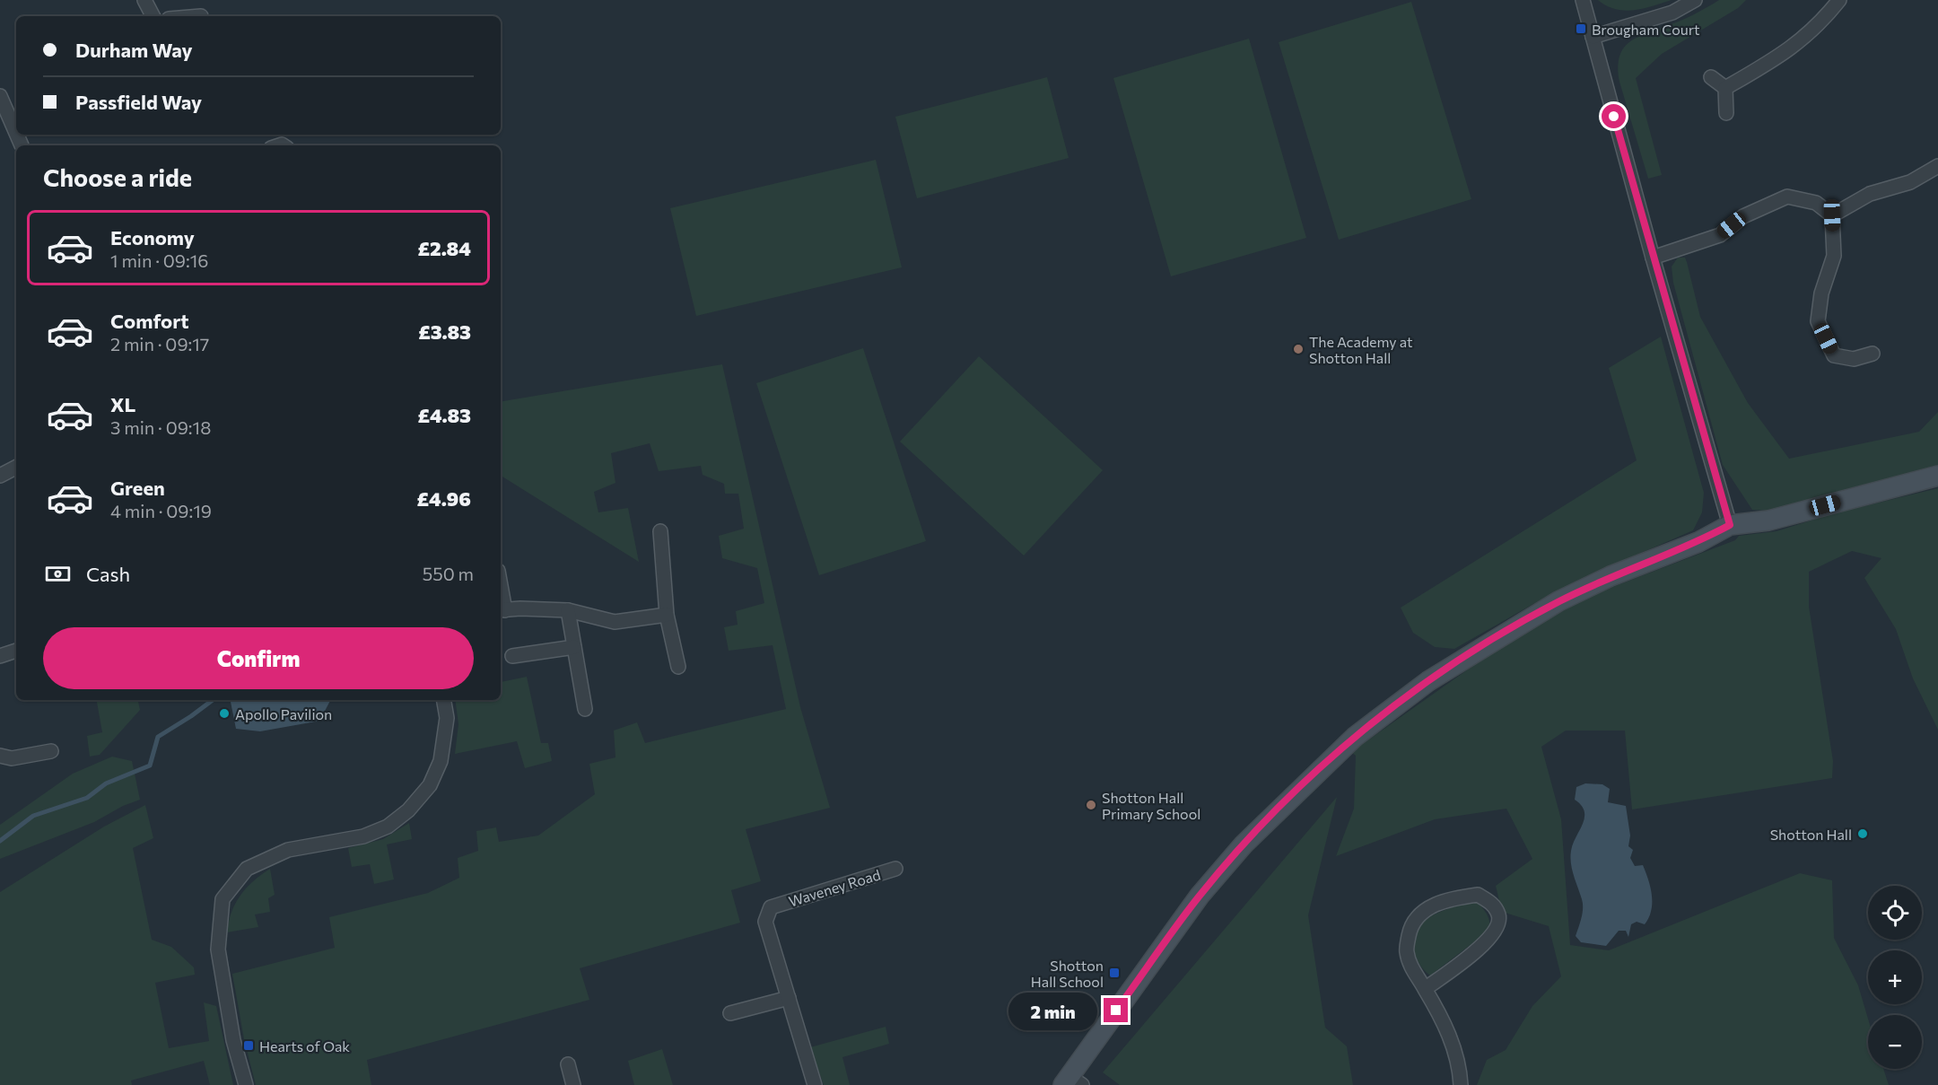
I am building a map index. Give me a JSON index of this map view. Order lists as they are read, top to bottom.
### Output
{
  "streets": {
    "street": ["Waveney Road"]
  },
  "places": {
    "transit": ["Brougham Court", "Shotton Hall School", "Hearts of Oak"],
    "other": [
      "The Academy at Shotton Hall",
      "Apollo Pavilion",
      "Shotton Hall Primary School",
      "Shotton Hall"
    ]
  },
  "page": {
    "banner": ["Durham Way", "Passfield Way"],
    "heading": "Choose a ride",
    "list": [
      {
        "name": "Economy",
        "note": "1 min · 09:16",
        "value": "£2.84"
      },
      {
        "name": "Comfort",
        "note": "2 min · 09:17",
        "value": "£3.83"
      },
      {
        "name": "XL",
        "note": "3 min · 09:18",
        "value": "£4.83"
      },
      {
        "name": "Green",
        "note": "4 min · 09:19",
        "value": "£4.96"
      }
    ],
    "pay": ["Cash", "550 m"],
    "buttons": "Confirm",
    "map_buttons": ["+", "−"],
    "bubble": "2 min"
  }
}
